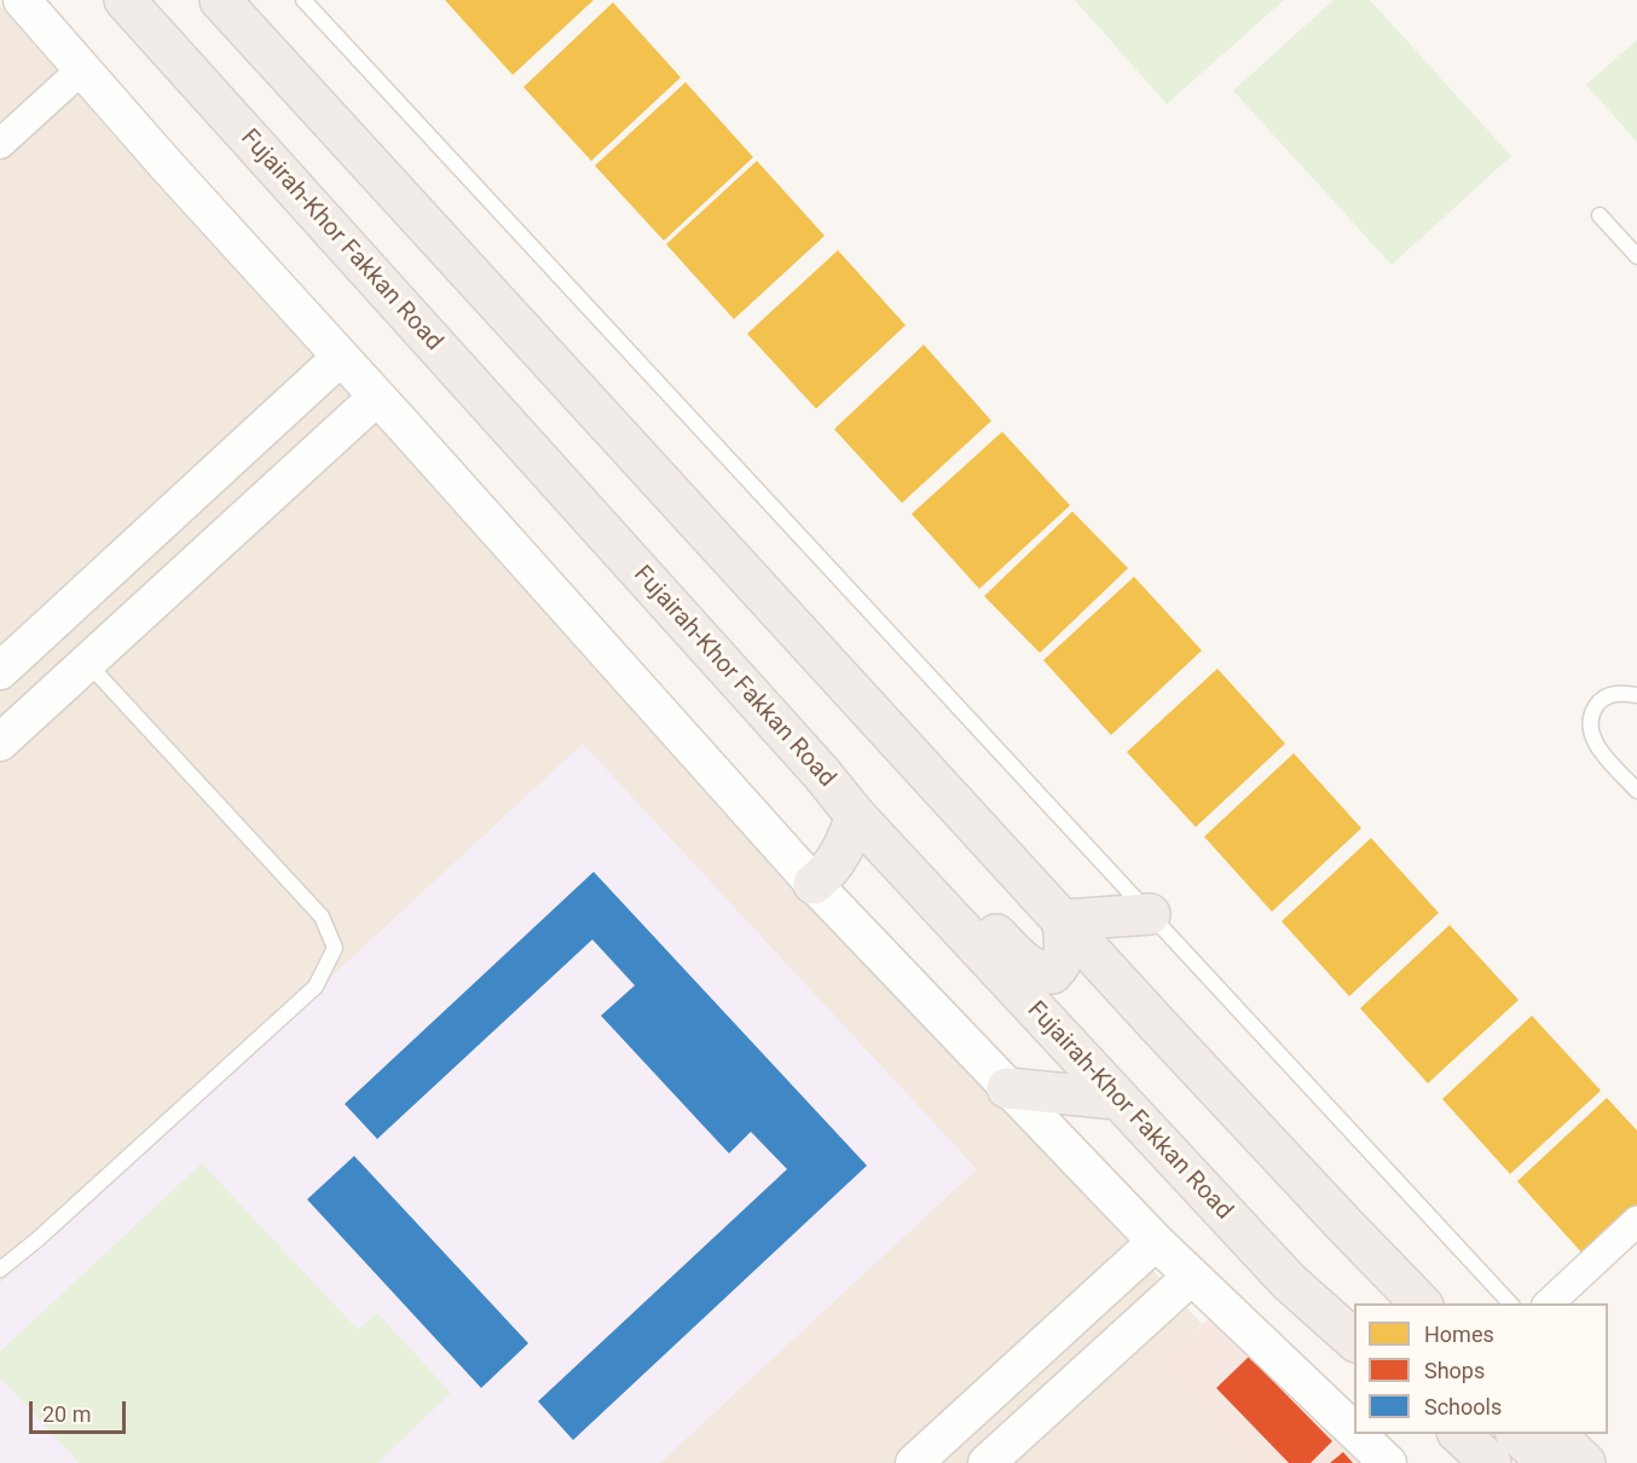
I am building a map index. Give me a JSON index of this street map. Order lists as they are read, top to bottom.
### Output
{
  "streets": {
    "highway": ["Fujairah-Khor Fakkan Road"]
  },
  "legend": ["Homes", "Shops", "Schools"],
  "scale_bar": "20 m"
}
